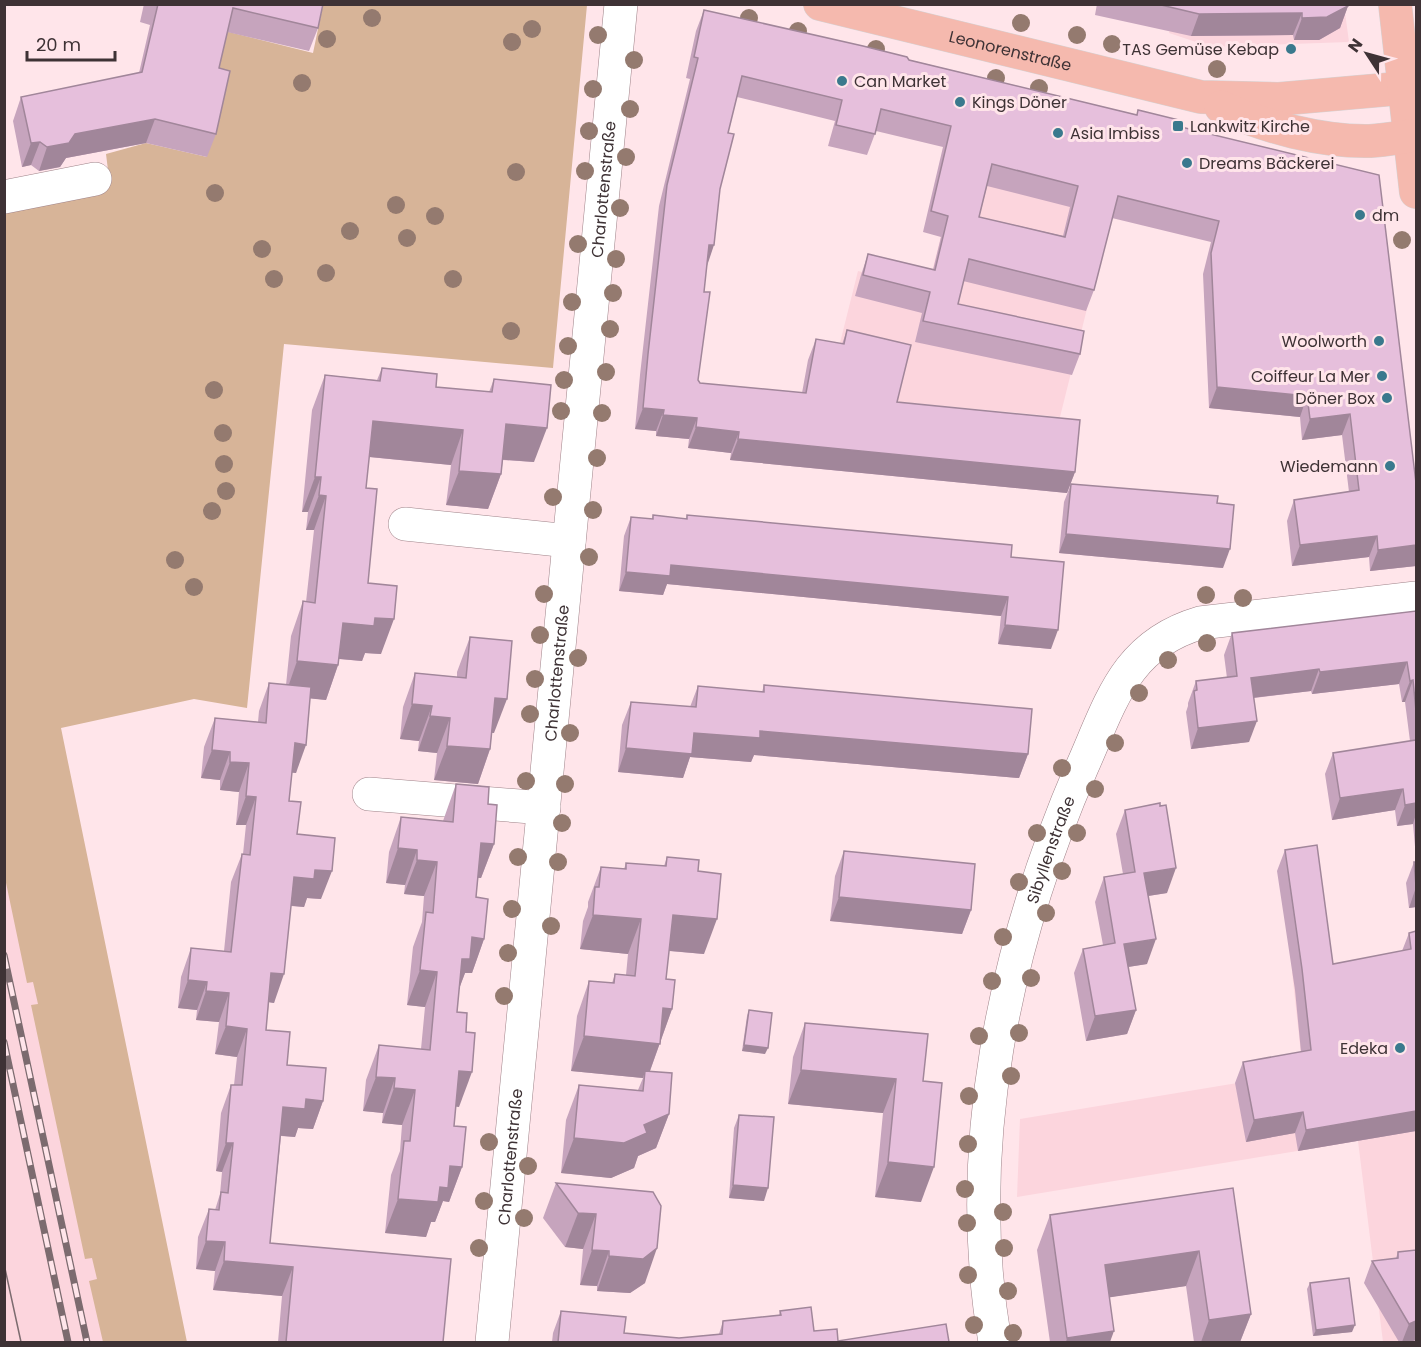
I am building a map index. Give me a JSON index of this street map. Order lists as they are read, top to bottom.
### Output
{
  "streets": {
    "main road": ["Leonorenstraße"],
    "street": ["Charlottenstraße", "Sibyllenstraße"]
  },
  "places": {
    "other": [
      "TAS Gemüse Kebap",
      "Can Market",
      "Kings Döner",
      "Asia Imbiss",
      "Dreams Bäckerei",
      "dm",
      "Woolworth",
      "Coiffeur La Mer",
      "Döner Box",
      "Wiedemann",
      "Edeka"
    ],
    "transit": ["Lankwitz Kirche"]
  },
  "scale_bar": "20 m",
  "north": "top left"
}
